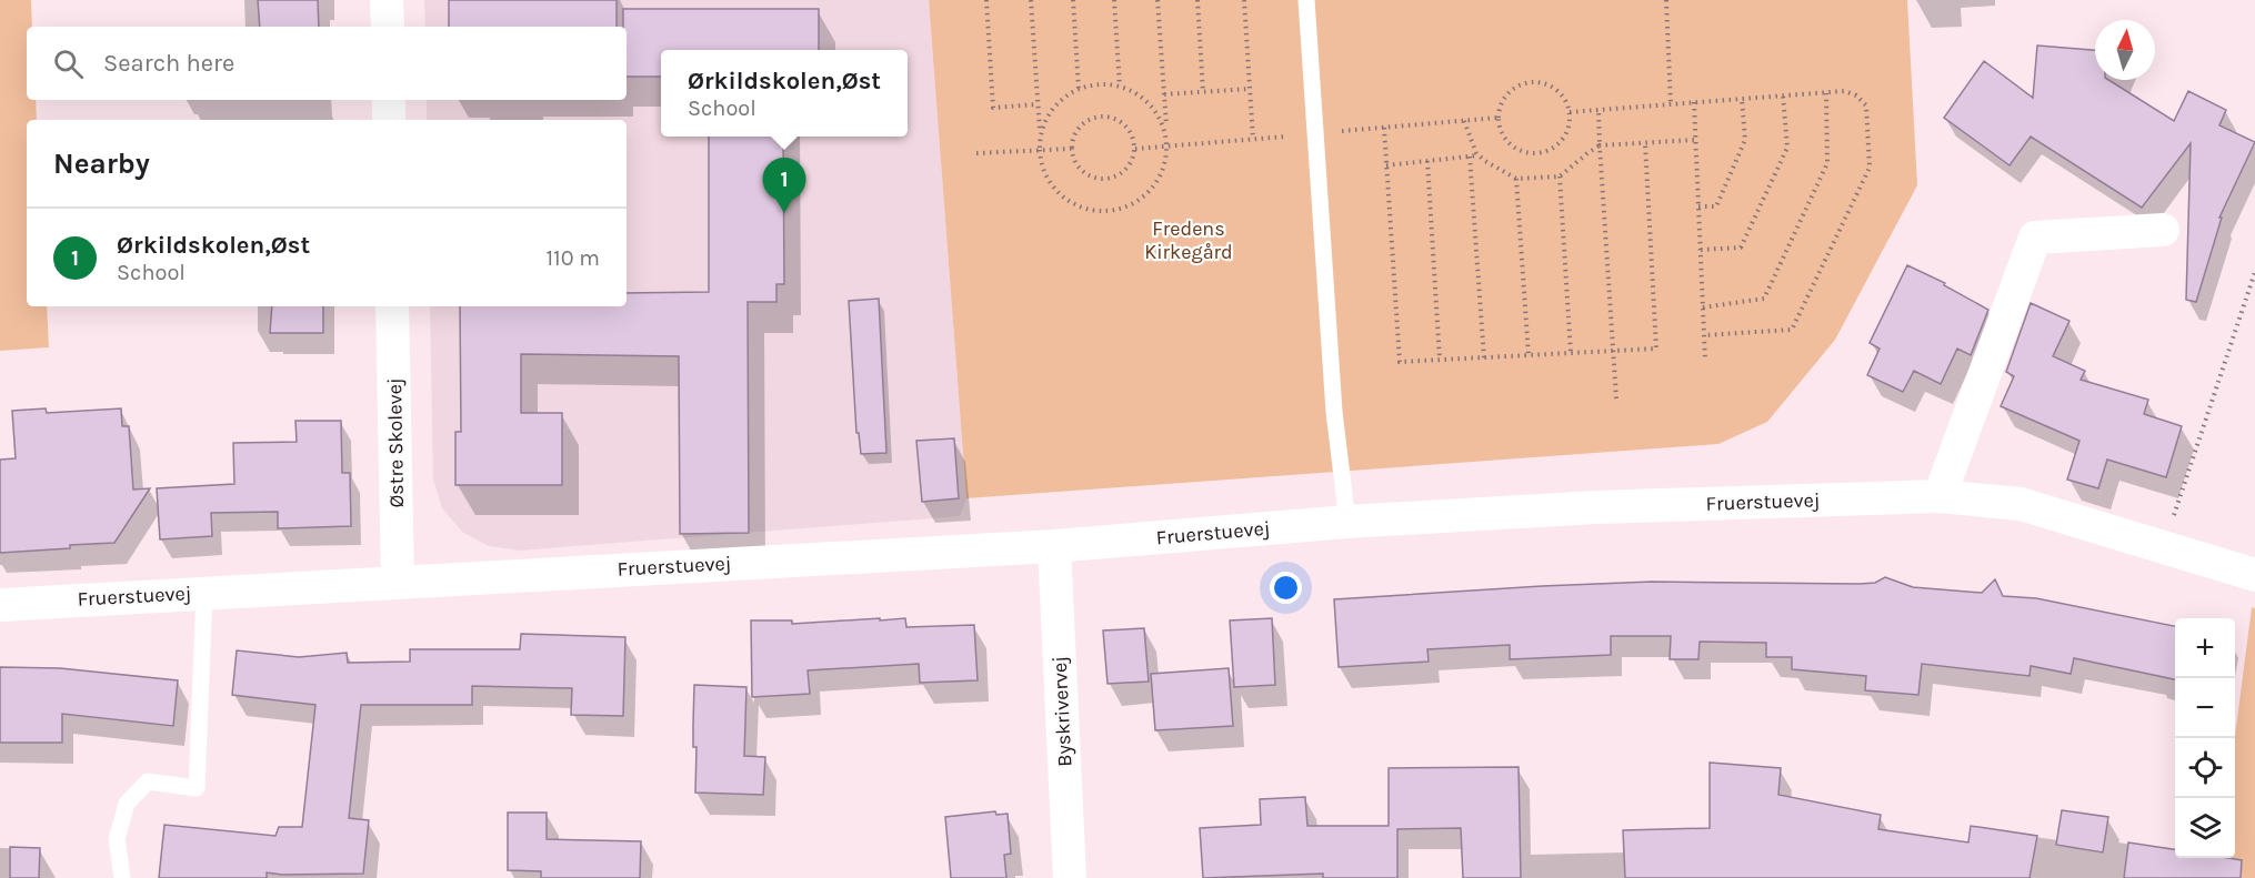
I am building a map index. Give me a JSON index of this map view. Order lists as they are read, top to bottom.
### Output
{
  "streets": {
    "street": ["Østre Skolevej", "Fruerstuevej", "Byskrivervej"]
  },
  "crossings": [
    ["Østre Skolevej", "Fruerstuevej"],
    ["Fruerstuevej", "Byskrivervej"]
  ],
  "parks": ["Fredens Kirkegård"],
  "north": "top",
  "page": {
    "search": "Search here",
    "popup": ["Ørkildskolen,Øst", "School"],
    "heading": "Nearby",
    "pins": "1",
    "list": [
      {
        "mark": "1",
        "name": "Ørkildskolen,Øst",
        "note": "School",
        "value": "110 m"
      }
    ],
    "map_buttons": ["+", "−"]
  }
}
